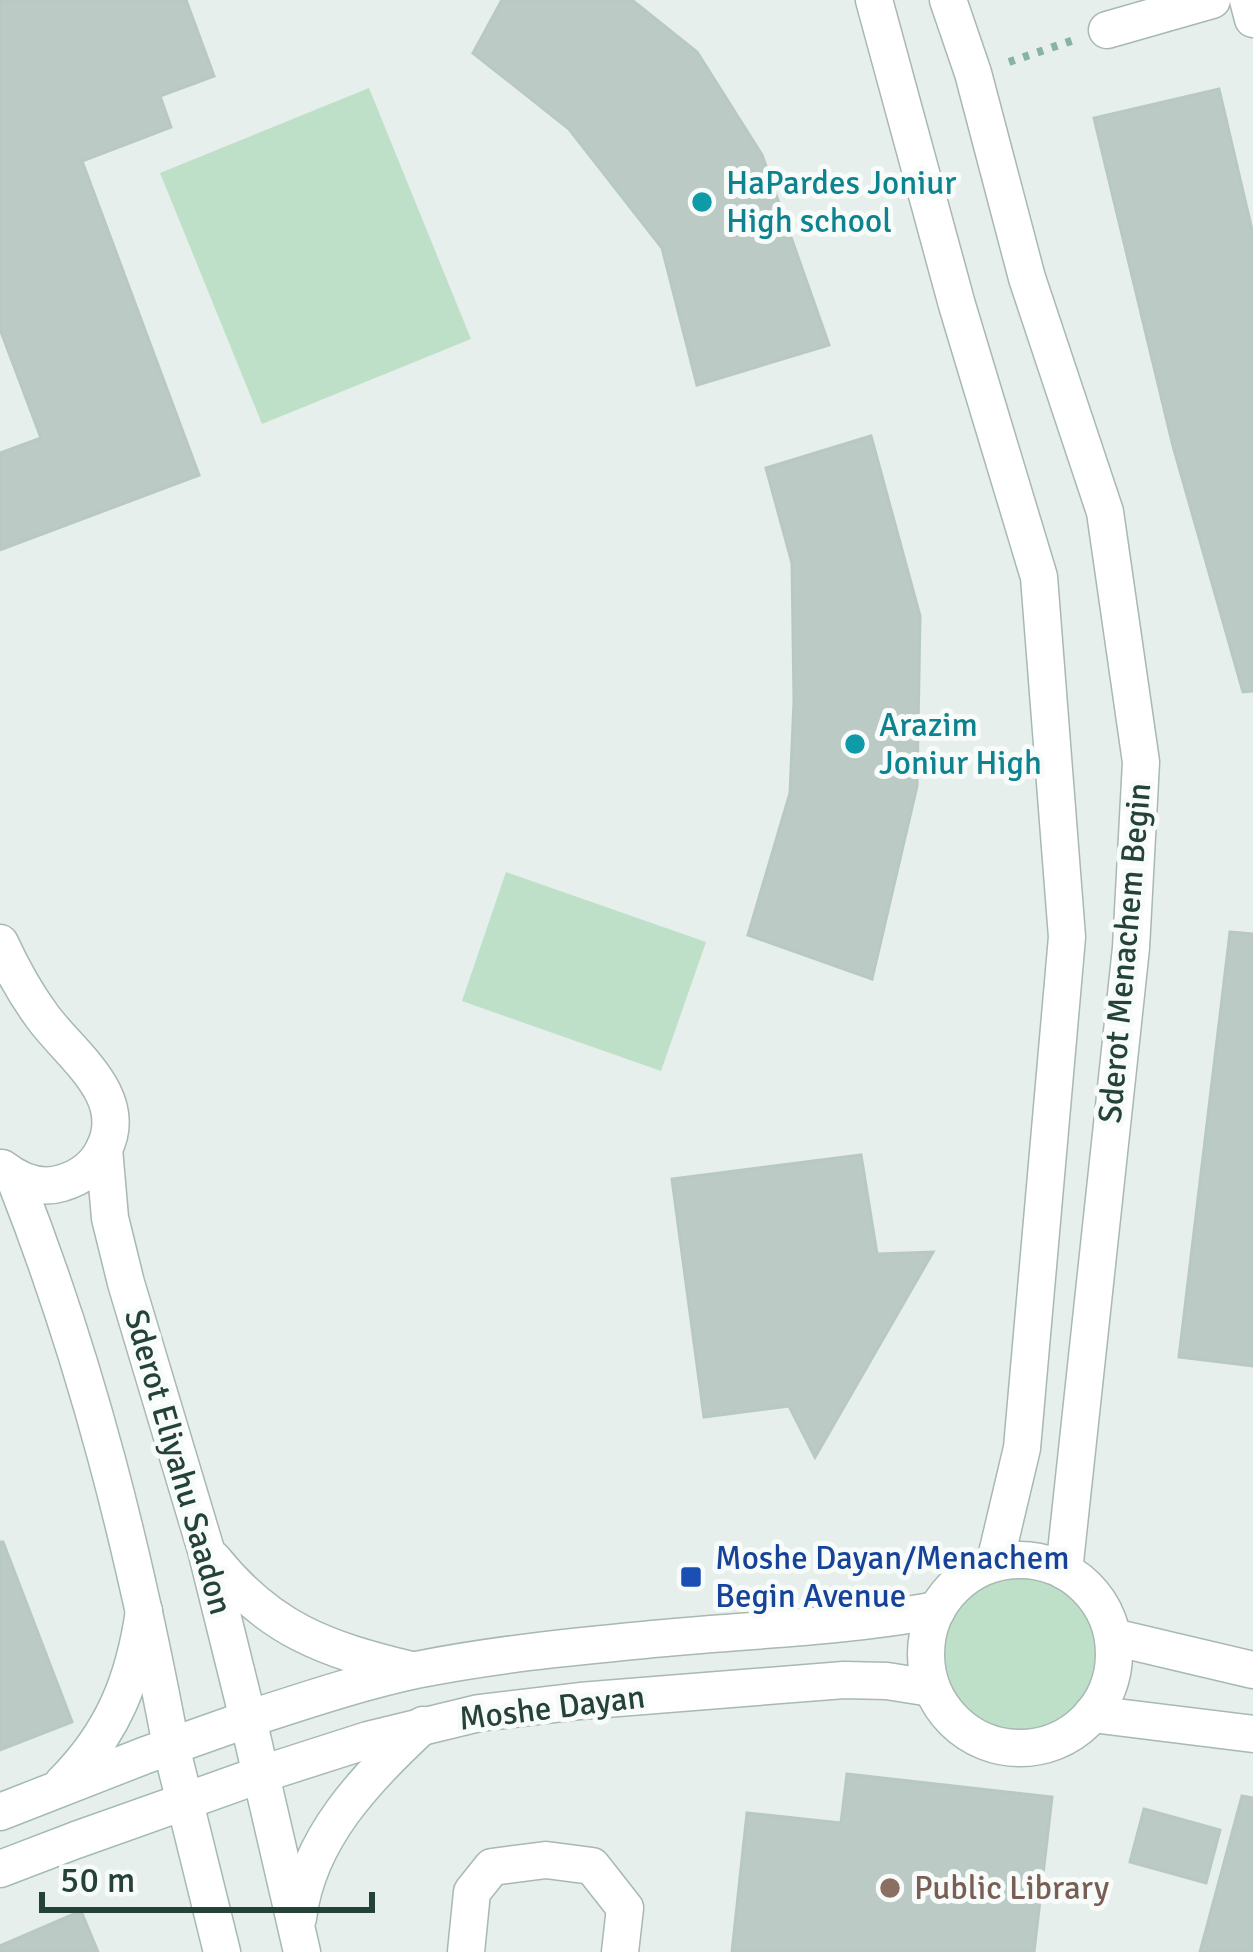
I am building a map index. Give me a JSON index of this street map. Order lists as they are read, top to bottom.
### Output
{
  "streets": {
    "street": ["Sderot Menachem Begin", "Sderot Eliyahu Saadon", "Moshe Dayan"]
  },
  "crossings": [
    ["Sderot Menachem Begin", "Moshe Dayan"],
    ["Sderot Eliyahu Saadon", "Moshe Dayan"]
  ],
  "places": {
    "other": ["HaPardes Joniur High school", "Arazim Joniur High", "Public Library"],
    "transit": ["Moshe Dayan/Menachem Begin Avenue"]
  },
  "scale_bar": "50 m"
}
